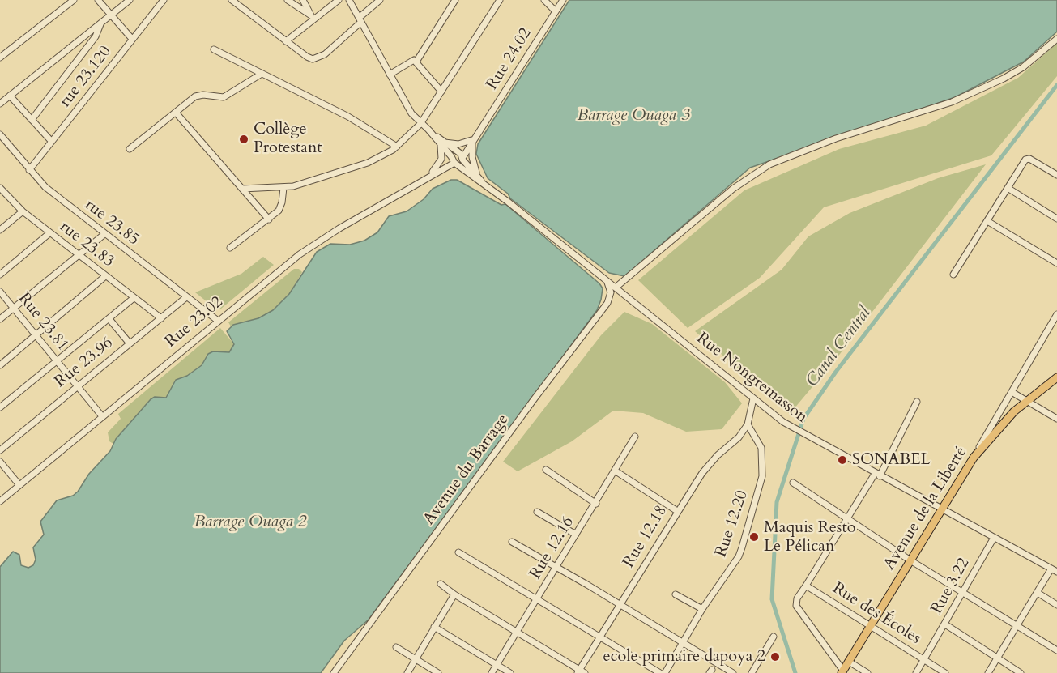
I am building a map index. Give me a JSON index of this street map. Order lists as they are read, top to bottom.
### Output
{
  "streets": {
    "main road": ["Avenue de la Liberté"],
    "street": [
      "Rue 24.02",
      "rue 23.120",
      "rue 23.85",
      "rue 23.83",
      "Rue 23.81",
      "Rue 23.02",
      "Rue 23.96",
      "Rue Nongremasson",
      "Avenue du Barrage",
      "Rue 12.20",
      "Rue 12.18",
      "Rue 12.16",
      "Rue 3.22",
      "Rue des Écoles"
    ]
  },
  "crossings": [
    ["Rue 24.02", "Rue 23.02"],
    ["Rue 24.02", "Rue Nongremasson"],
    ["rue 23.120", "rue 23.85"],
    ["rue 23.85", "Rue 23.02"],
    ["rue 23.85", "Rue 23.96"],
    ["rue 23.83", "Rue 23.96"],
    ["Rue 23.81", "Rue 23.02"],
    ["Rue 23.81", "Rue 23.96"],
    ["Rue 23.02", "Rue Nongremasson"],
    ["Rue Nongremasson", "Avenue du Barrage"],
    ["Rue Nongremasson", "Avenue de la Liberté"],
    ["Rue Nongremasson", "Rue 3.22"],
    ["Avenue de la Liberté", "Rue des Écoles"],
    ["Rue 12.20", "Rue 12.18"],
    ["Rue 3.22", "Rue des Écoles"]
  ],
  "water": ["Barrage Ouaga 3", "Canal Central", "Barrage Ouaga 2"],
  "places": [
    "Collège Protestant",
    "SONABEL",
    "Maquis Resto Le Pélican",
    "ecole primaire dapoya 2"
  ]
}
